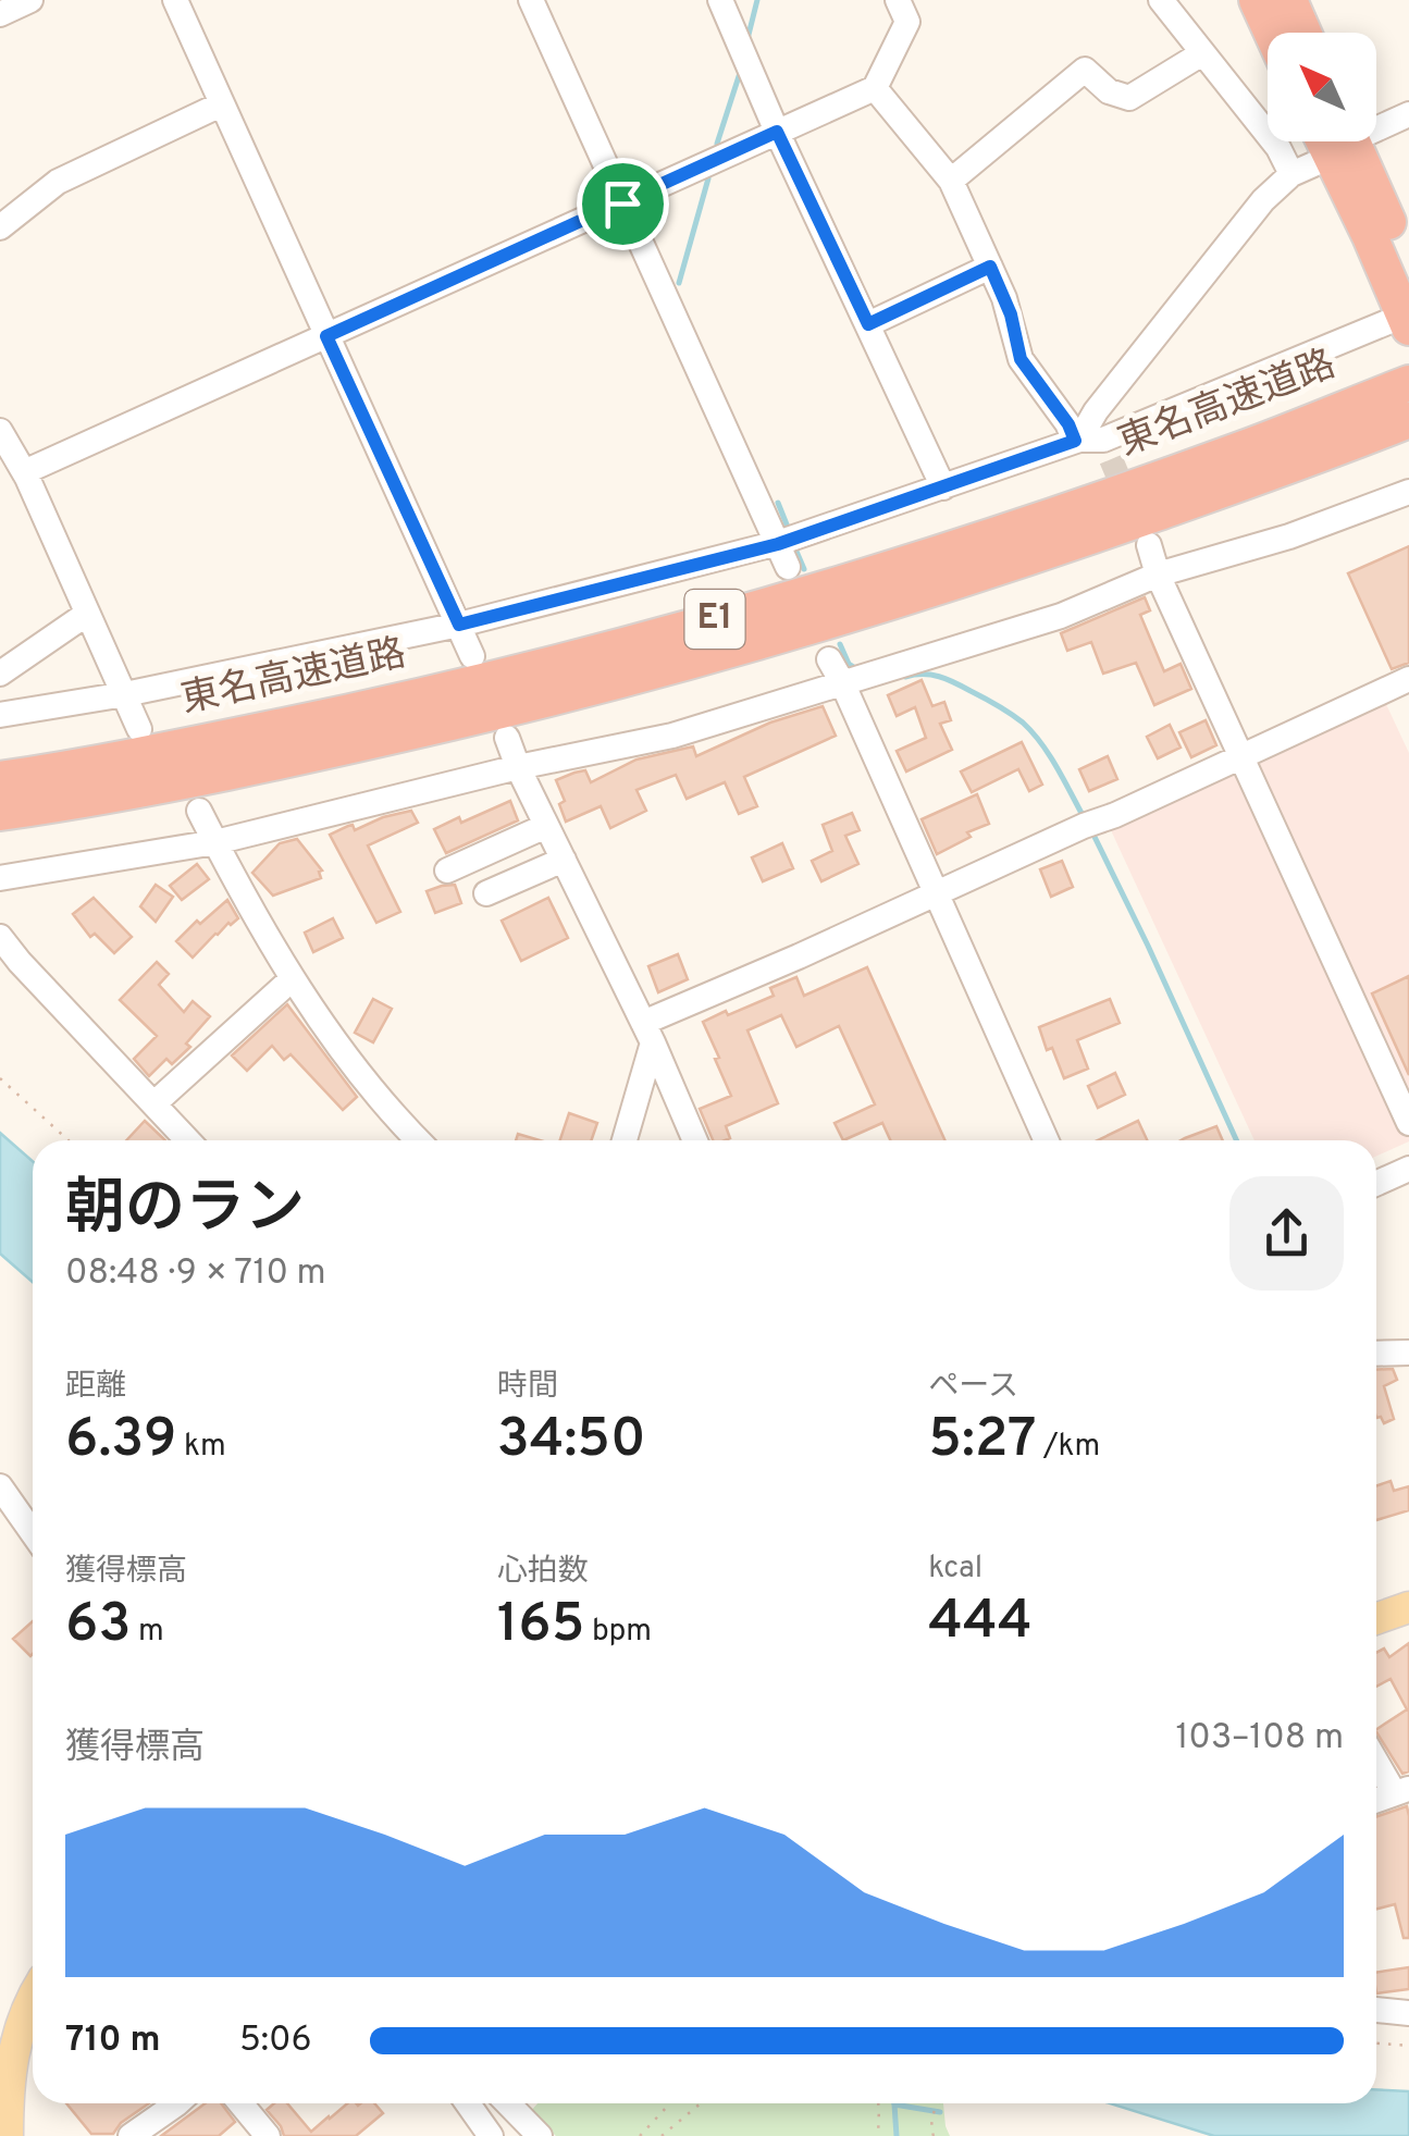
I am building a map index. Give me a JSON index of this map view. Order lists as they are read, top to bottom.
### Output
{
  "streets": {
    "highway": ["東名高速道路", "E1"]
  },
  "north": "top left",
  "page": {
    "heading": ["朝のラン", "08:48 · 9 × 710 m"],
    "stats": [
      ["距離", "6.39 km"],
      ["時間", "34:50"],
      ["ペース", "5:27 /km"],
      ["獲得標高", "63 m"],
      ["心拍数", "165 bpm"],
      ["kcal", "444"]
    ],
    "chart": ["獲得標高", "103–108 m"],
    "list": [
      {
        "name": "710 m",
        "note": "5:06"
      }
    ]
  }
}
